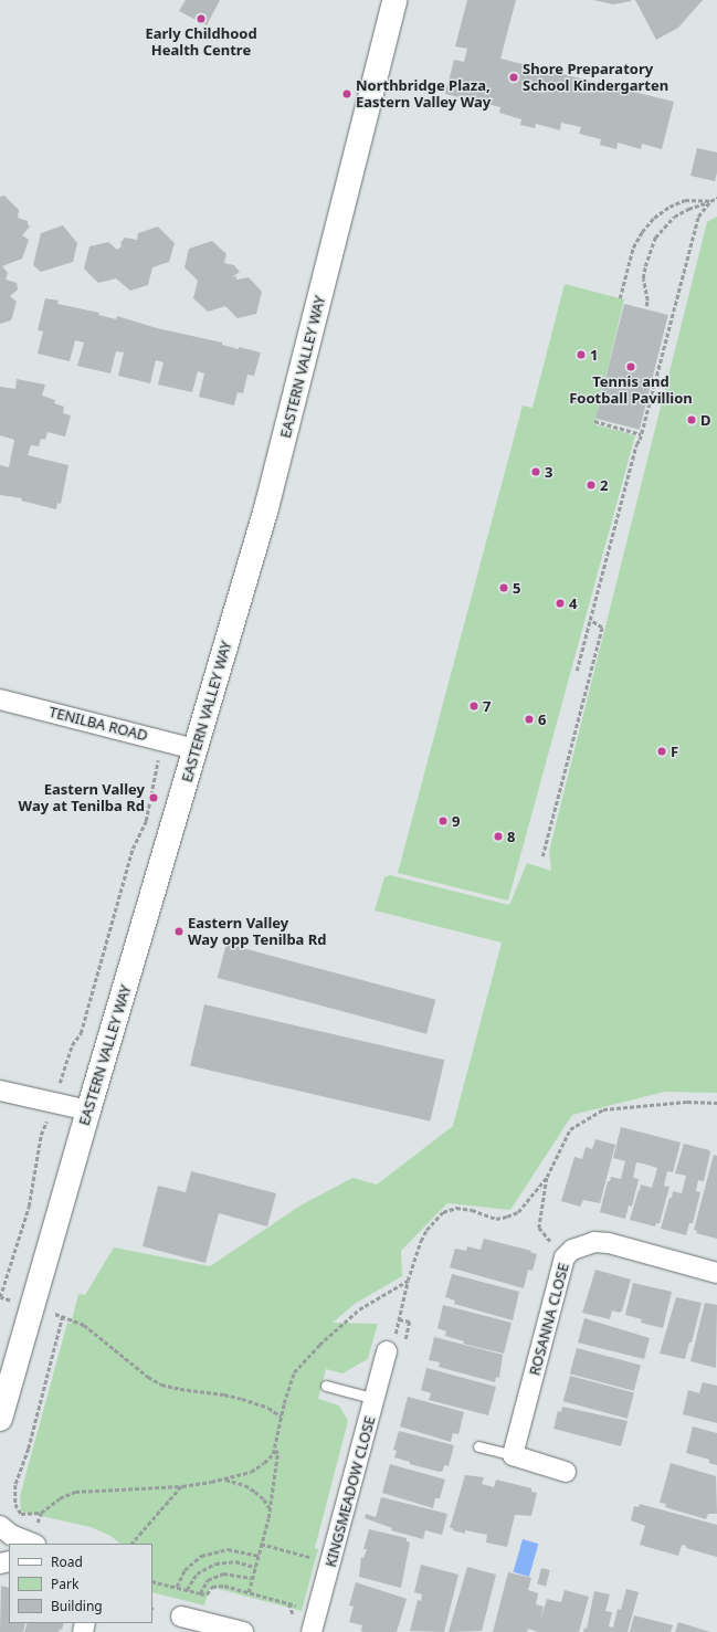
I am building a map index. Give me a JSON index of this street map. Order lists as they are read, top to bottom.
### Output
{
  "streets": {
    "main road": ["EASTERN VALLEY WAY"],
    "street": ["TENILBA ROAD", "ROSANNA CLOSE", "KINGSMEADOW CLOSE"]
  },
  "crossings": [
    ["EASTERN VALLEY WAY", "TENILBA ROAD"]
  ],
  "places": [
    "Early Childhood Health Centre",
    "Shore Preparatory School Kindergarten",
    "Northbridge Plaza, Eastern Valley Way",
    "1",
    "Tennis and Football Pavillion",
    "D",
    "3",
    "2",
    "5",
    "4",
    "7",
    "6",
    "F",
    "Eastern Valley Way at Tenilba Rd",
    "9",
    "8",
    "Eastern Valley Way opp Tenilba Rd"
  ],
  "legend": ["Road", "Park", "Building"]
}
